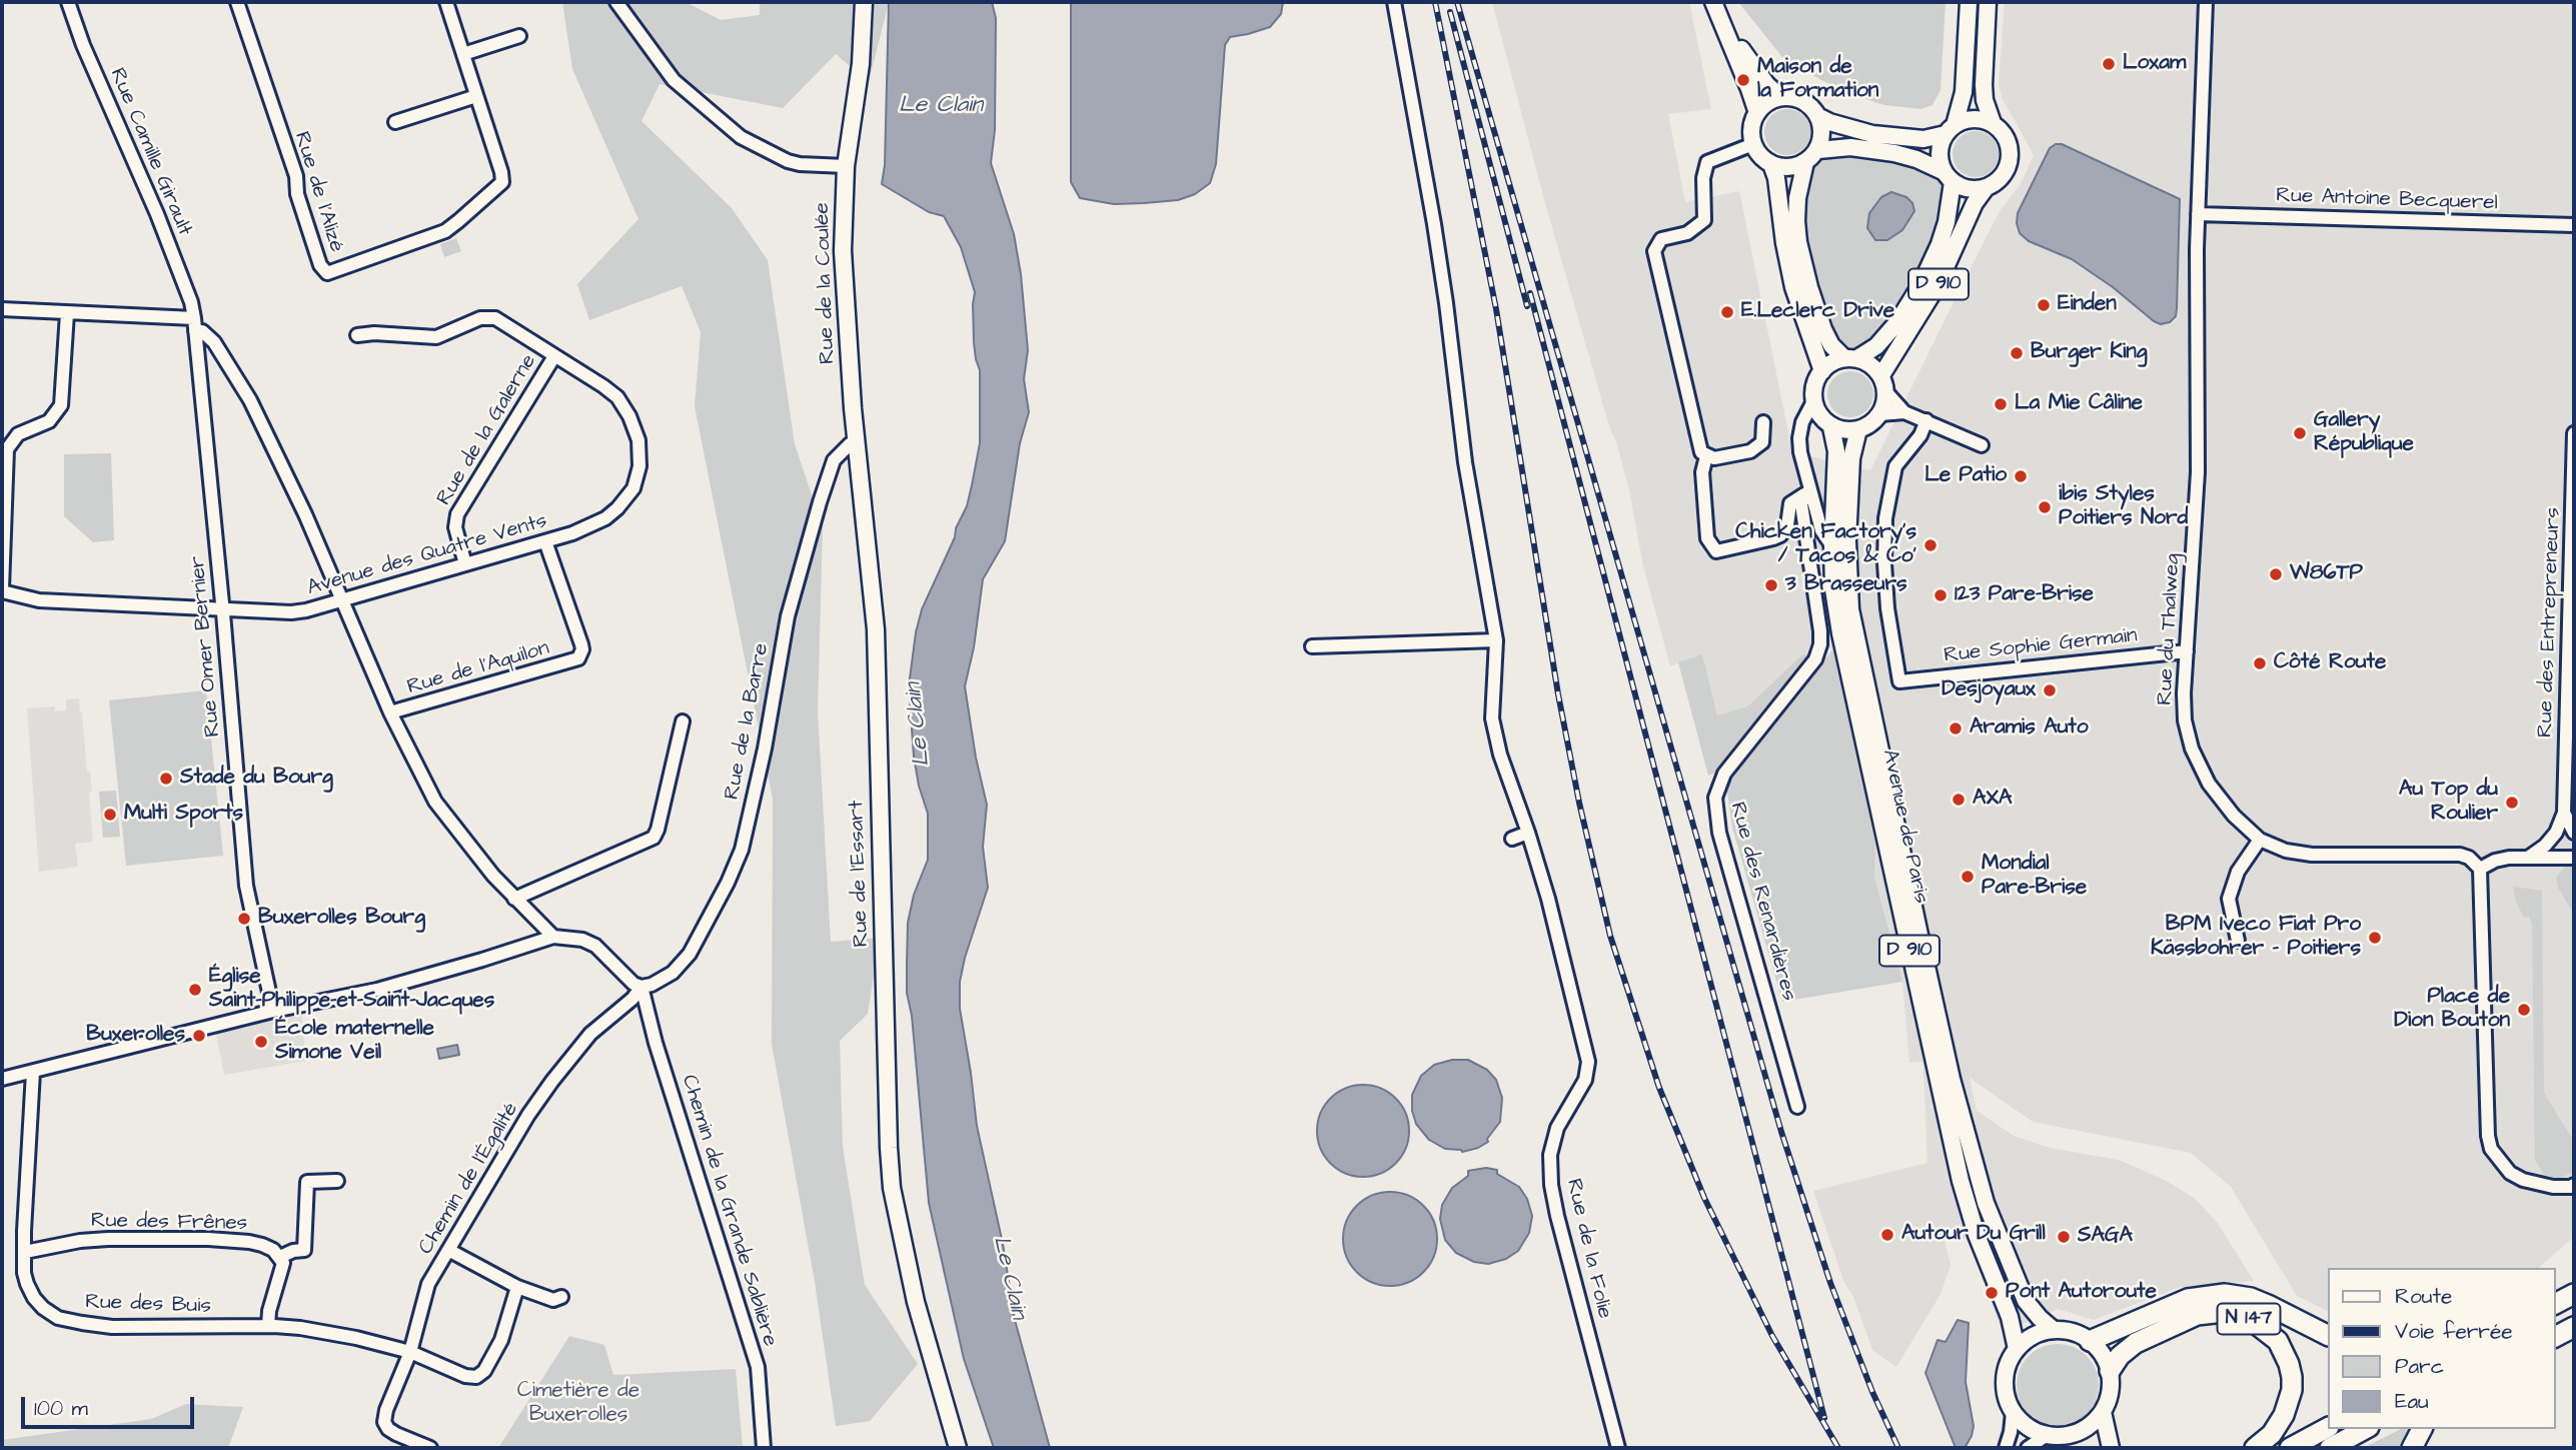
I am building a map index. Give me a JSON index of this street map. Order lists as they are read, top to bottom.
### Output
{
  "streets": {
    "highway": ["N 147"],
    "main road": [
      "Rue de la Coulée",
      "D 910",
      "Avenue de Paris",
      "Rue de l'Essart"
    ],
    "street": [
      "Rue Camille Girault",
      "Rue de l'Alizé",
      "Rue Antoine Becquerel",
      "Rue de la Galerne",
      "Avenue des Quatre Vents",
      "Rue des Entrepreneurs",
      "Rue du Thalweg",
      "Rue Omer Bernier",
      "Rue Sophie Germain",
      "Rue de l'Aquilon",
      "Rue de la Barre",
      "Rue des Renardières",
      "Chemin de l'Égalité",
      "Chemin de la Grande Sablière",
      "Rue des Frênes",
      "Rue de la Folie",
      "Rue des Buis"
    ]
  },
  "crossings": [
    ["Rue Camille Girault", "Rue Omer Bernier"],
    ["Rue Antoine Becquerel", "Rue du Thalweg"],
    ["Rue de la Coulée", "Rue de la Barre"],
    ["Rue de la Coulée", "Rue de l'Essart"],
    ["D 910", "Avenue de Paris"],
    ["D 910", "Rue des Renardières"],
    ["Rue de la Galerne", "Avenue des Quatre Vents"],
    ["Avenue des Quatre Vents", "Rue Omer Bernier"],
    ["Avenue des Quatre Vents", "Rue de l'Aquilon"],
    ["Rue du Thalweg", "Rue Sophie Germain"],
    ["Rue de la Barre", "Rue de l'Essart"],
    ["Rue de la Barre", "Chemin de l'Égalité"],
    ["Rue de la Barre", "Chemin de la Grande Sablière"],
    ["Avenue de Paris", "Rue des Renardières"],
    ["Avenue de Paris", "N 147"],
    ["Chemin de l'Égalité", "Chemin de la Grande Sablière"],
    ["Chemin de l'Égalité", "Rue des Buis"],
    ["Rue des Frênes", "Rue des Buis"]
  ],
  "water": ["Le Clain"],
  "parks": ["Cimetière de Buxerolles"],
  "places": [
    "Loxam",
    "Maison de la Formation",
    "Einden",
    "E.Leclerc Drive",
    "Burger King",
    "La Mie Câline",
    "Gallery République",
    "Le Patio",
    "ibis Styles Poitiers Nord",
    "Chicken Factory's / Tacos & Co'",
    "W86TP",
    "3 Brasseurs",
    "123 Pare-Brise",
    "Côté Route",
    "Desjoyaux",
    "Aramis Auto",
    "Stade du Bourg",
    "AXA",
    "Au Top du Roulier",
    "Multi Sports",
    "Mondial Pare-Brise",
    "Buxerolles Bourg",
    "BPM Iveco Fiat Pro Kässbohrer - Poitiers",
    "Église Saint-Philippe-et-Saint-Jacques",
    "Place de Dion Bouton",
    "Buxerolles",
    "École maternelle Simone Veil",
    "Autour Du Grill",
    "SAGA",
    "Pont Autoroute"
  ],
  "legend": [
    "Route",
    "Voie ferrée",
    "Parc",
    "Eau"
  ],
  "scale_bar": "100 m"
}
